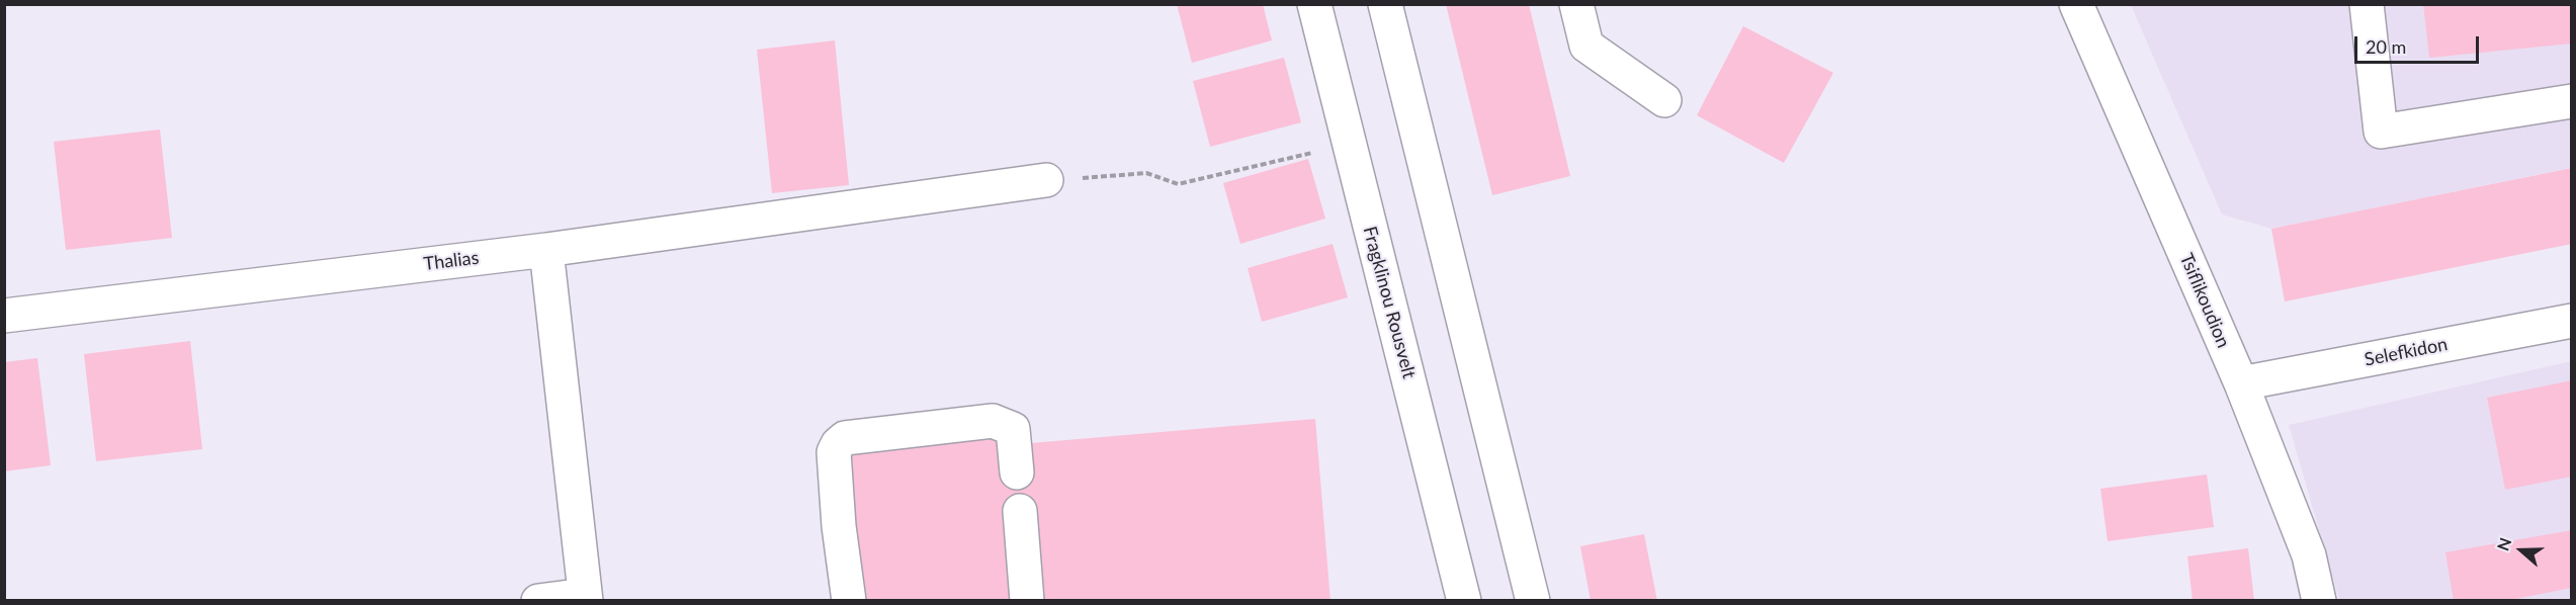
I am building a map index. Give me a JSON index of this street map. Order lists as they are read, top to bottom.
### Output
{
  "streets": {
    "street": [
      "Thalias",
      "Tsiflikoudion",
      "Fragklinou Rousvelt",
      "Selefkidon"
    ]
  },
  "crossings": [
    ["Tsiflikoudion", "Selefkidon"]
  ],
  "scale_bar": "20 m",
  "north": "left"
}
